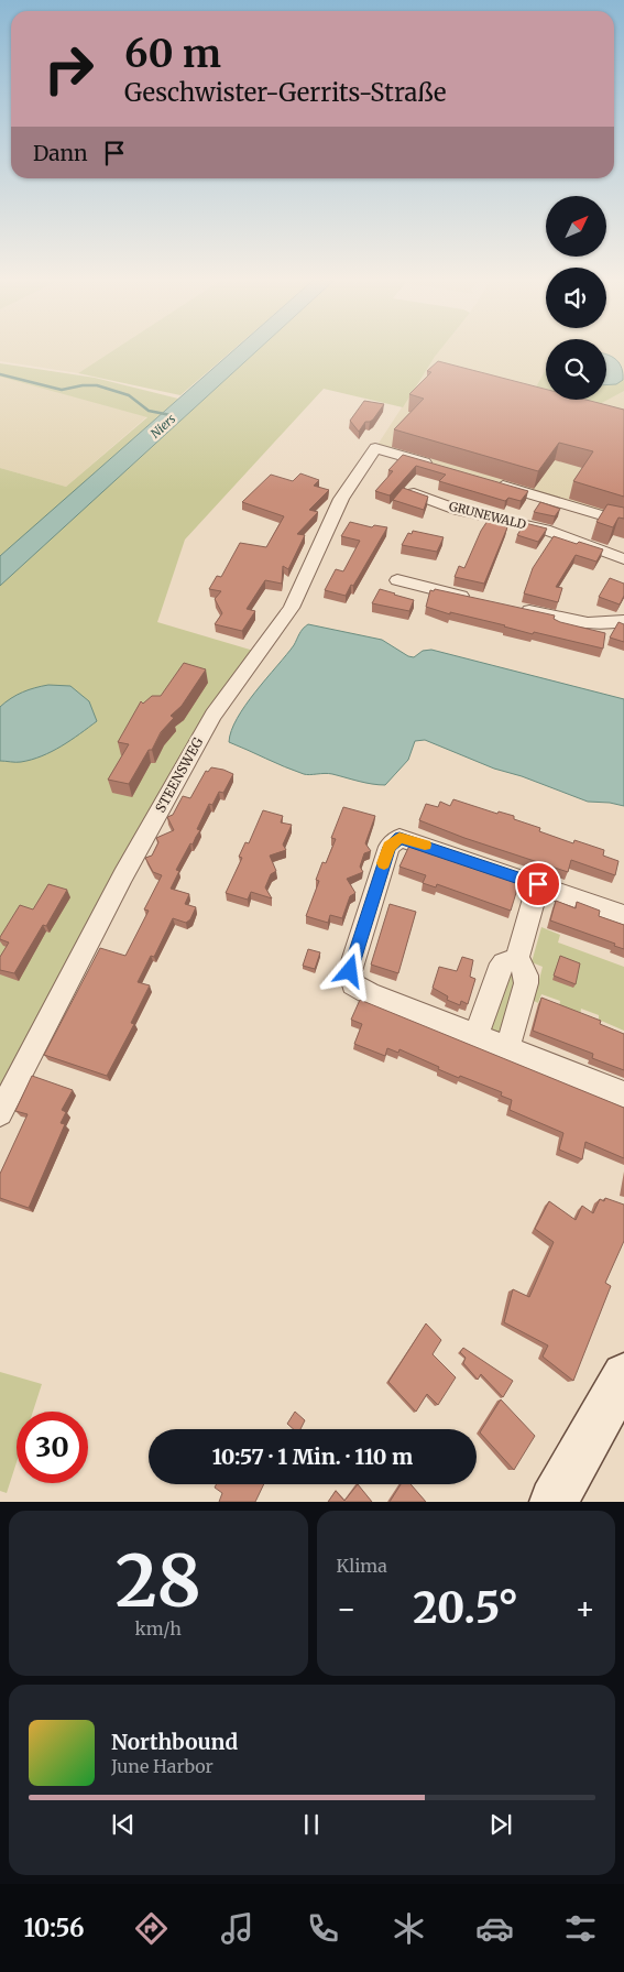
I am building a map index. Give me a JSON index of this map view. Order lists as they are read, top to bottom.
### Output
{
  "streets": {
    "street": ["GRUNEWALD", "STEENSWEG"]
  },
  "water": ["Niers"],
  "north": "top right",
  "page": {
    "turn": ["60 m", "Geschwister-Gerrits-Straße"],
    "then": "Dann",
    "limit": "30",
    "trip": "10:57 · 1 Min. · 110 m",
    "tile": [
      ["28", "km/h"],
      "Klima"
    ],
    "heat": ["−", "20.5°", "+"],
    "song": ["Northbound", "June Harbor"],
    "tabs": "10:56"
  }
}
